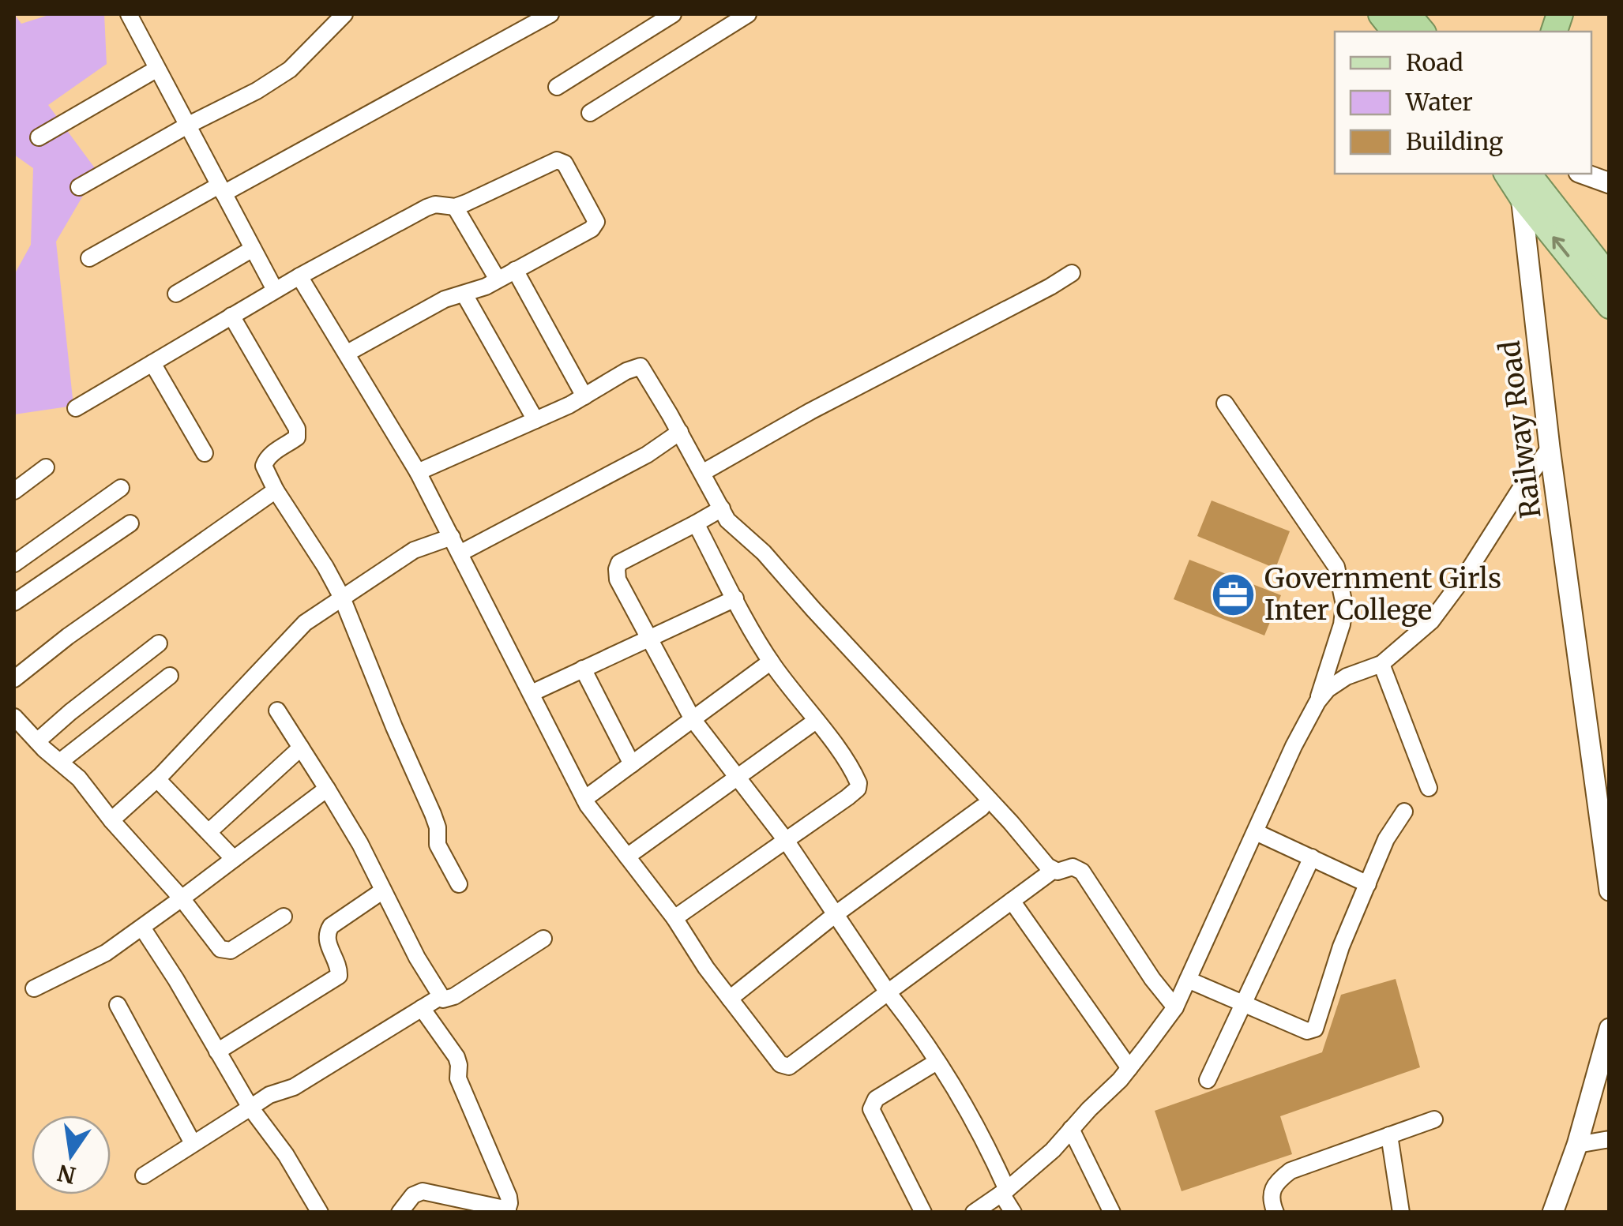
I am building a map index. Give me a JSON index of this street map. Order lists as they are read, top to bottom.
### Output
{
  "streets": {
    "street": ["Railway Road"]
  },
  "places": {
    "office": ["Government Girls Inter College"]
  },
  "legend": ["Road", "Water", "Building"],
  "north": "bottom"
}
